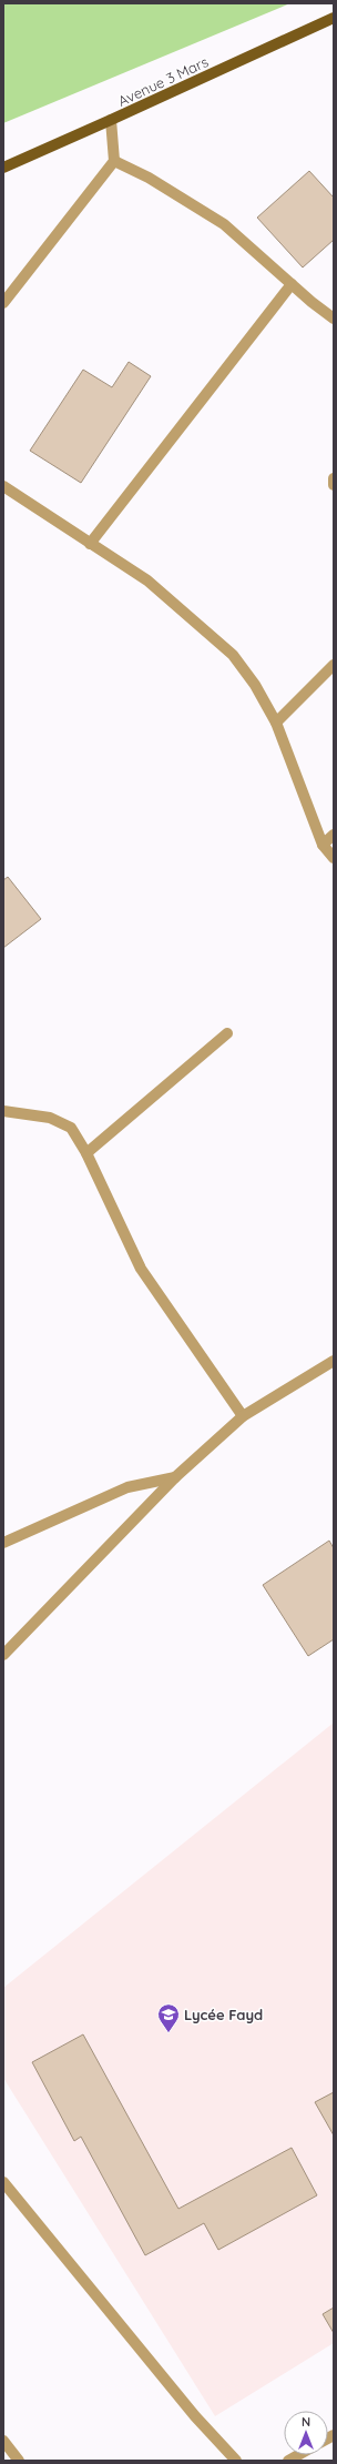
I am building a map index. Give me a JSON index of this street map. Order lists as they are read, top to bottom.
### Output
{
  "streets": {
    "main road": ["Avenue 3 Mars"]
  },
  "places": {
    "school or university": ["Lycée Fayd"]
  },
  "north": "top"
}
